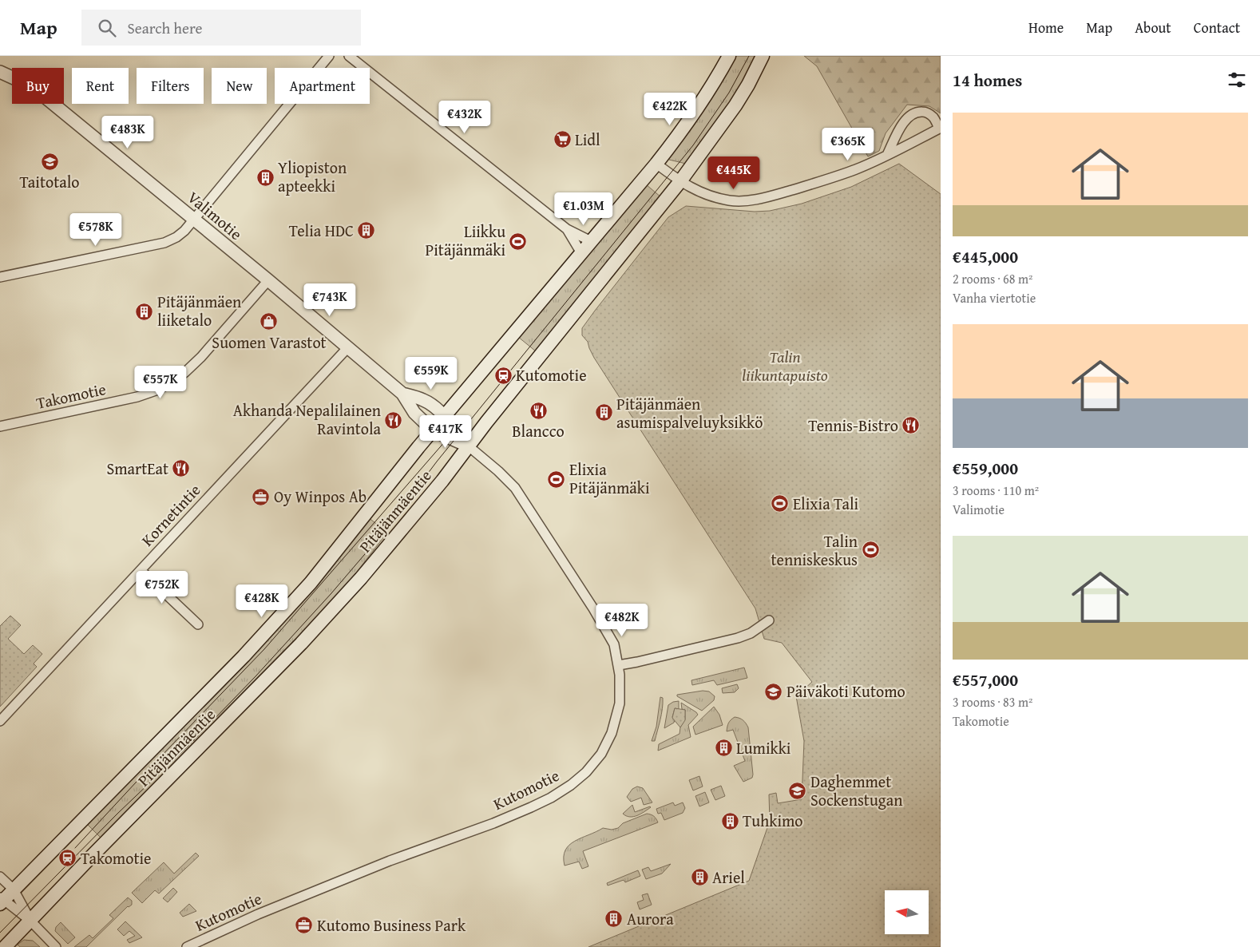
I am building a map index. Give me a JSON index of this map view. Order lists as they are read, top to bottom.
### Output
{
  "streets": {
    "main road": ["Pitäjänmäentie"],
    "street": [
      "Valimotie",
      "Takomotie",
      "Kornetintie",
      "Kutomotie"
    ]
  },
  "crossings": [
    ["Valimotie", "Takomotie"],
    ["Valimotie", "Pitäjänmäentie"],
    ["Valimotie", "Kornetintie"],
    ["Valimotie", "Kutomotie"],
    ["Pitäjänmäentie", "Kutomotie"]
  ],
  "parks": ["Talin liikuntapuisto"],
  "places": {
    "supermarket": ["Lidl"],
    "school or university": ["Taitotalo", "Päiväkoti Kutomo", "Daghemmet Sockenstugan"],
    "building": [
      "Yliopiston apteekki",
      "Telia HDC",
      "Pitäjänmäen liiketalo",
      "Pitäjänmäen asumispalveluyksikkö",
      "Lumikki",
      "Tuhkimo",
      "Ariel",
      "Aurora"
    ],
    "sports": [
      "Liikku Pitäjänmäki",
      "Elixia Pitäjänmäki",
      "Elixia Tali",
      "Talin tenniskeskus"
    ],
    "shop": ["Suomen Varastot"],
    "station": ["Kutomotie", "Takomotie"],
    "restaurant": [
      "Blancco",
      "Akhanda Nepalilainen Ravintola",
      "Tennis-Bistro",
      "SmartEat"
    ],
    "office": ["Oy Winpos Ab", "Kutomo Business Park"]
  },
  "north": "left",
  "page": {
    "header": "Map",
    "search": "Search here",
    "nav": [
      "Home",
      "Map",
      "About",
      "Contact"
    ],
    "heading": "14 homes",
    "chip": [
      "Buy",
      "Rent",
      "Filters",
      "New",
      "Apartment"
    ],
    "price": [
      "€422K",
      "€432K",
      "€483K",
      "€365K",
      "€445K",
      "€1.03M",
      "€578K",
      "€743K",
      "€559K",
      "€557K",
      "€417K",
      "€752K",
      "€428K",
      "€482K"
    ],
    "list": [
      {
        "name": "€445,000",
        "note": "2 rooms · 68 m² · Vanha viertotie"
      },
      {
        "name": "€559,000",
        "note": "3 rooms · 110 m² · Valimotie"
      },
      {
        "name": "€557,000",
        "note": "3 rooms · 83 m² · Takomotie"
      }
    ]
  }
}
